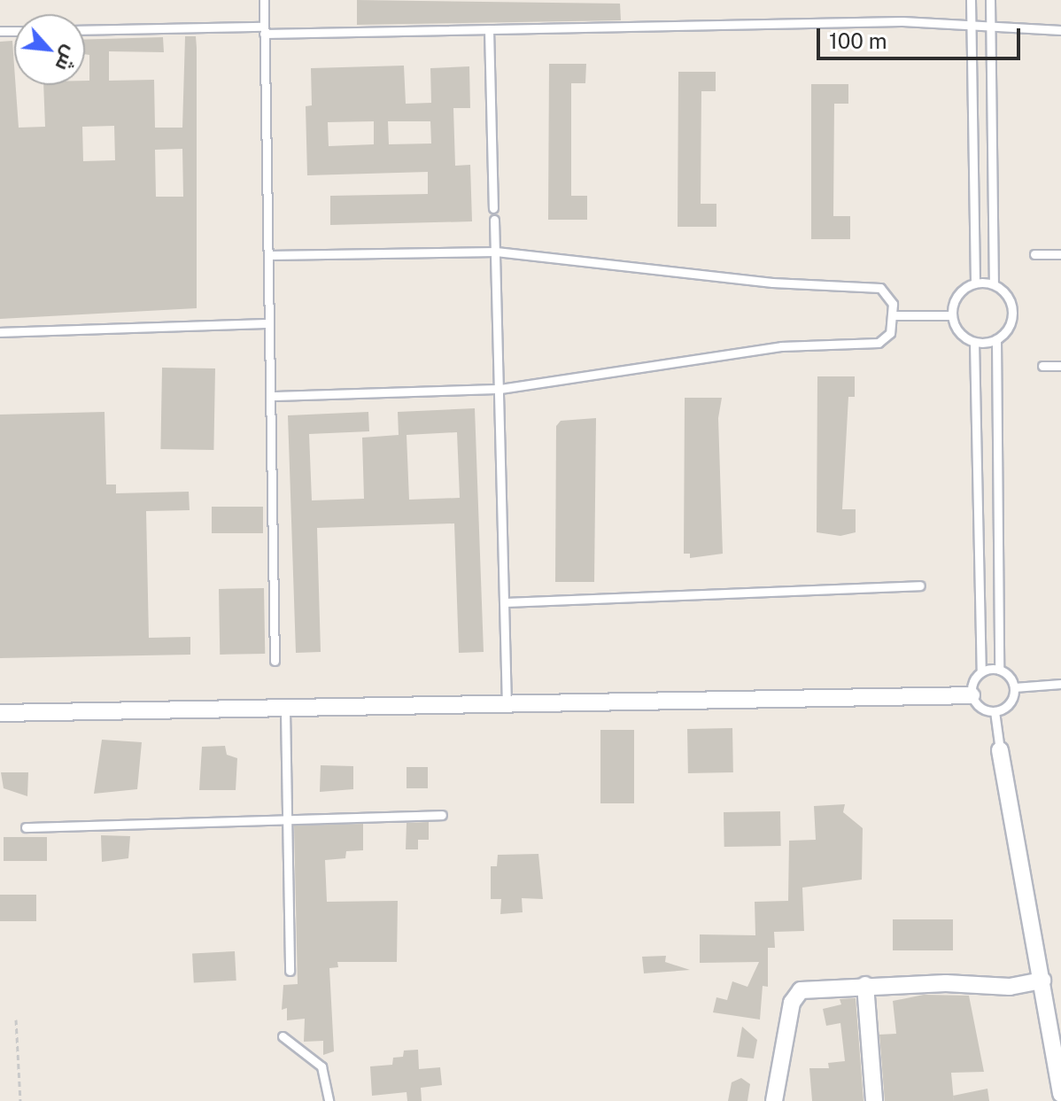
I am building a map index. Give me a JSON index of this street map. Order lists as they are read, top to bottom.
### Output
{
  "scale_bar": "100 m",
  "north": "bottom right"
}
